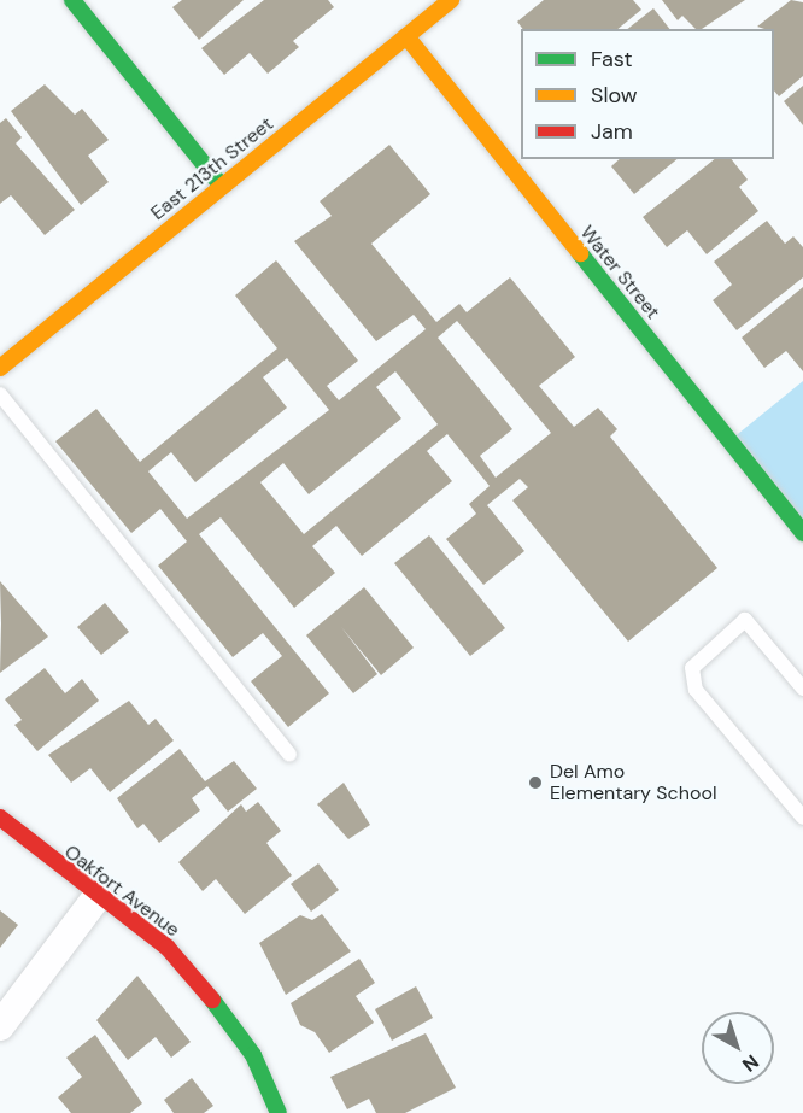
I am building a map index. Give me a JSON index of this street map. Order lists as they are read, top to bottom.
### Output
{
  "streets": {
    "street": ["East 213th Street", "Water Street", "Oakfort Avenue"]
  },
  "crossings": [
    ["East 213th Street", "Water Street"]
  ],
  "places": ["Del Amo Elementary School"],
  "legend": ["Fast", "Slow", "Jam"],
  "north": "bottom right"
}
